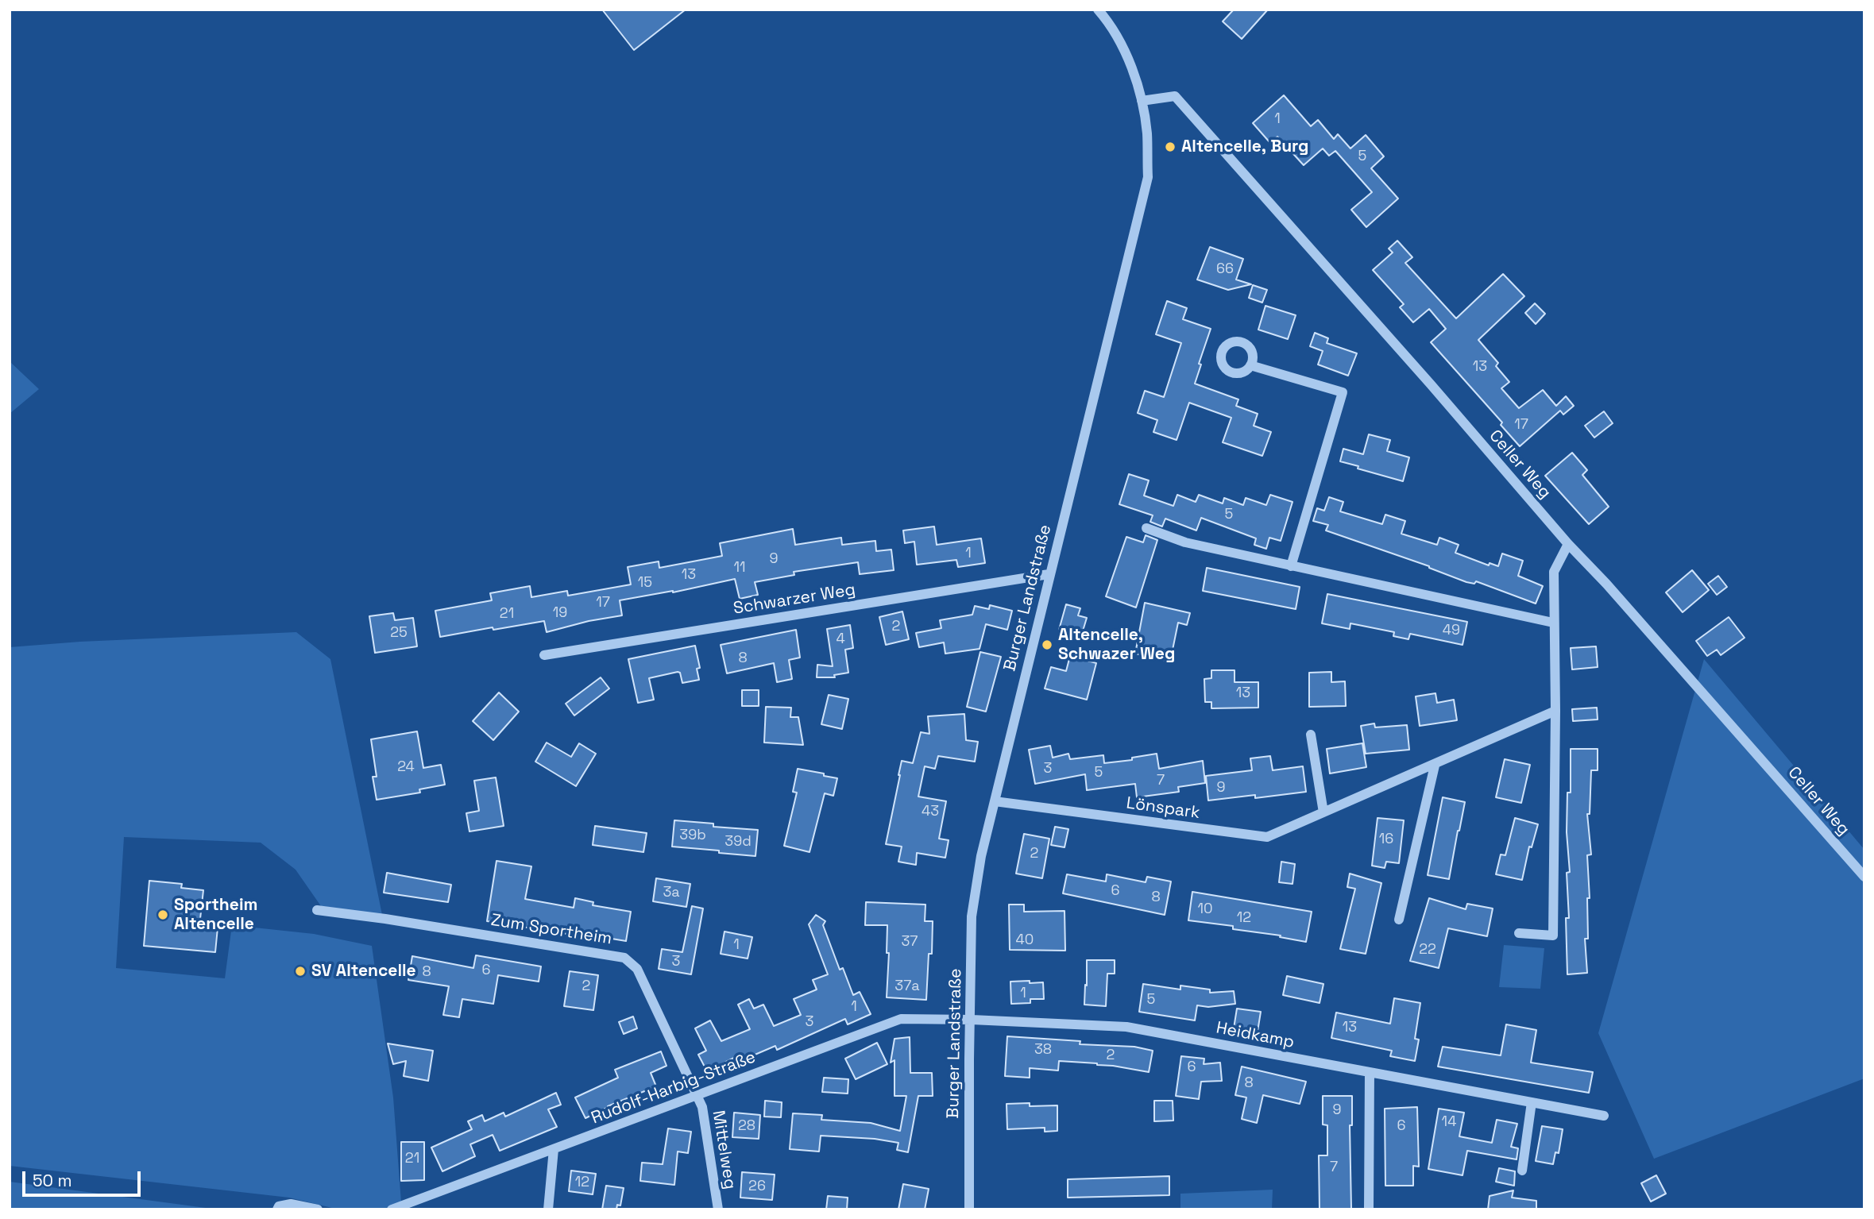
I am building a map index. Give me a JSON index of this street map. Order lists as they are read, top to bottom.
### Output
{
  "streets": {
    "street": [
      "Celler Weg",
      "Burger Landstraße",
      "Schwarzer Weg",
      "Lönspark",
      "Zum Sportheim",
      "Heidkamp",
      "Rudolf-Harbig-Straße",
      "Mittelweg"
    ]
  },
  "crossings": [
    ["Celler Weg", "Burger Landstraße"],
    ["Burger Landstraße", "Schwarzer Weg"],
    ["Burger Landstraße", "Lönspark"],
    ["Burger Landstraße", "Heidkamp"],
    ["Burger Landstraße", "Rudolf-Harbig-Straße"],
    ["Zum Sportheim", "Rudolf-Harbig-Straße"],
    ["Zum Sportheim", "Mittelweg"],
    ["Heidkamp", "Rudolf-Harbig-Straße"],
    ["Rudolf-Harbig-Straße", "Mittelweg"]
  ],
  "places": [
    "Altencelle, Burg",
    "Altencelle, Schwazer Weg",
    "Sportheim Altencelle",
    "SV Altencelle"
  ],
  "house_numbers": [
    "1",
    "5",
    "66",
    "13",
    "17",
    "5",
    "1",
    "9",
    "11",
    "13",
    "15",
    "17",
    "19",
    "21",
    "2",
    "49",
    "25",
    "4",
    "8",
    "13",
    "24",
    "3",
    "5",
    "7",
    "9",
    "43",
    "39b",
    "16",
    "39d",
    "2",
    "6",
    "3a",
    "8",
    "10",
    "12",
    "40",
    "37",
    "1",
    "22",
    "3",
    "6",
    "8",
    "2",
    "37a",
    "1",
    "5",
    "1",
    "3",
    "13",
    "38",
    "2",
    "6",
    "8",
    "9",
    "14",
    "28",
    "6",
    "21",
    "7",
    "12",
    "26"
  ],
  "scale_bar": "50 m"
}
